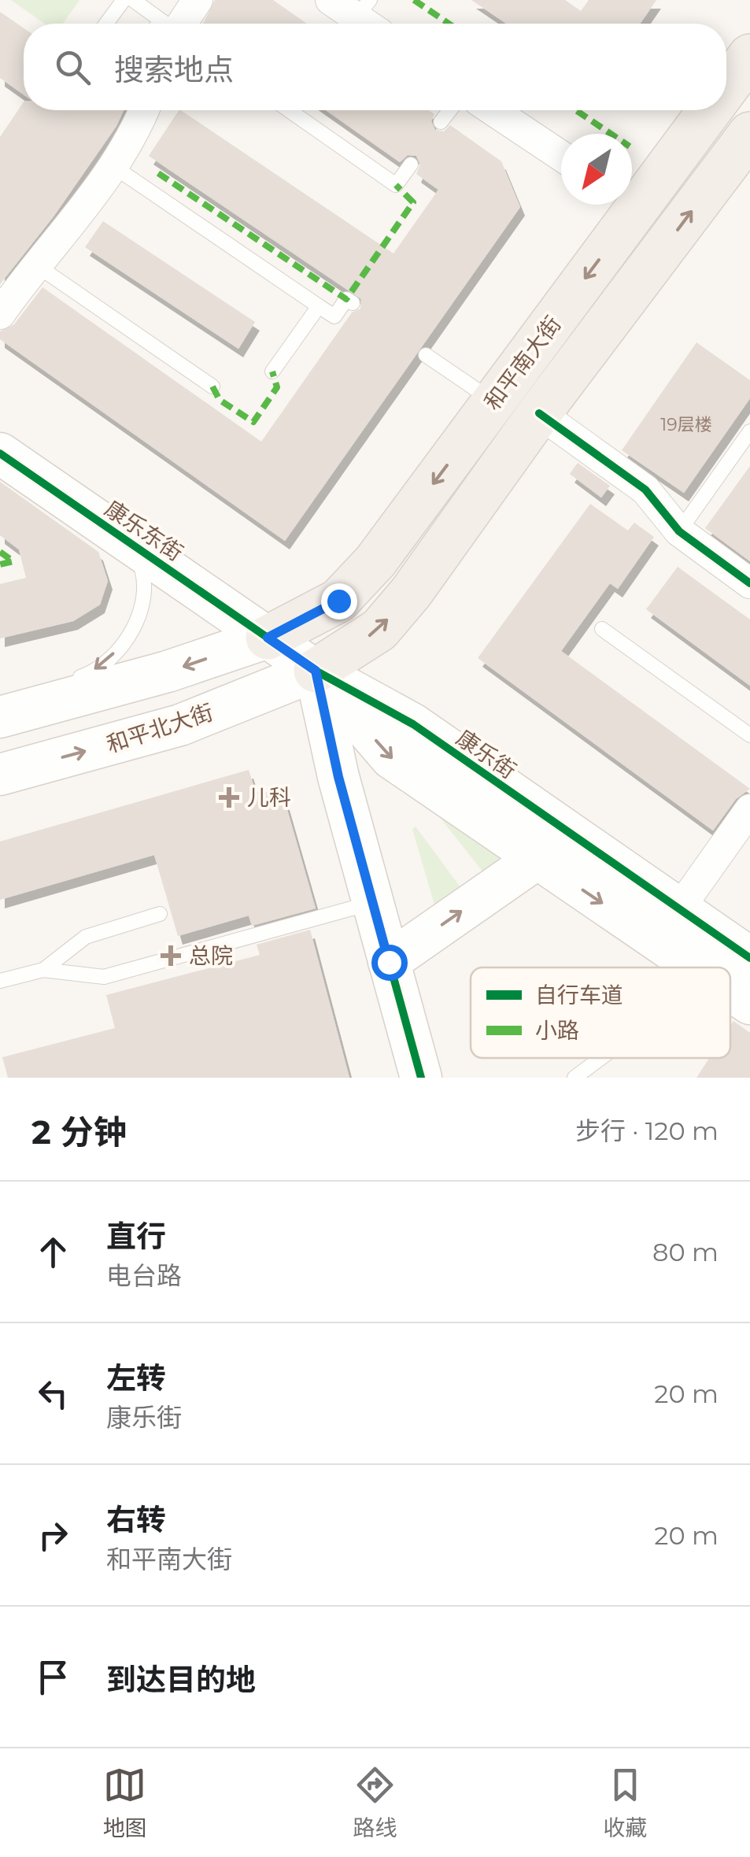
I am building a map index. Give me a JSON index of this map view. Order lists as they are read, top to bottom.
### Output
{
  "streets": {
    "main road": ["和平南大街"],
    "street": ["康乐东街", "和平北大街", "康乐街"]
  },
  "crossings": [
    ["和平南大街", "康乐东街"],
    ["和平南大街", "和平北大街"],
    ["和平南大街", "康乐街"],
    ["康乐东街", "康乐街"],
    ["和平北大街", "康乐街"]
  ],
  "places": {
    "health": ["儿科", "总院"]
  },
  "house_numbers": ["19层楼"],
  "legend": ["自行车道", "小路"],
  "north": "bottom left",
  "page": {
    "search": "搜索地点",
    "heading": ["2 分钟", "步行 · 120 m"],
    "list": [
      ["直行", "电台路", "80 m"],
      ["左转", "康乐街", "20 m"],
      ["右转", "和平南大街", "20 m"],
      "到达目的地"
    ],
    "nav": ["地图", "路线", "收藏"]
  }
}
